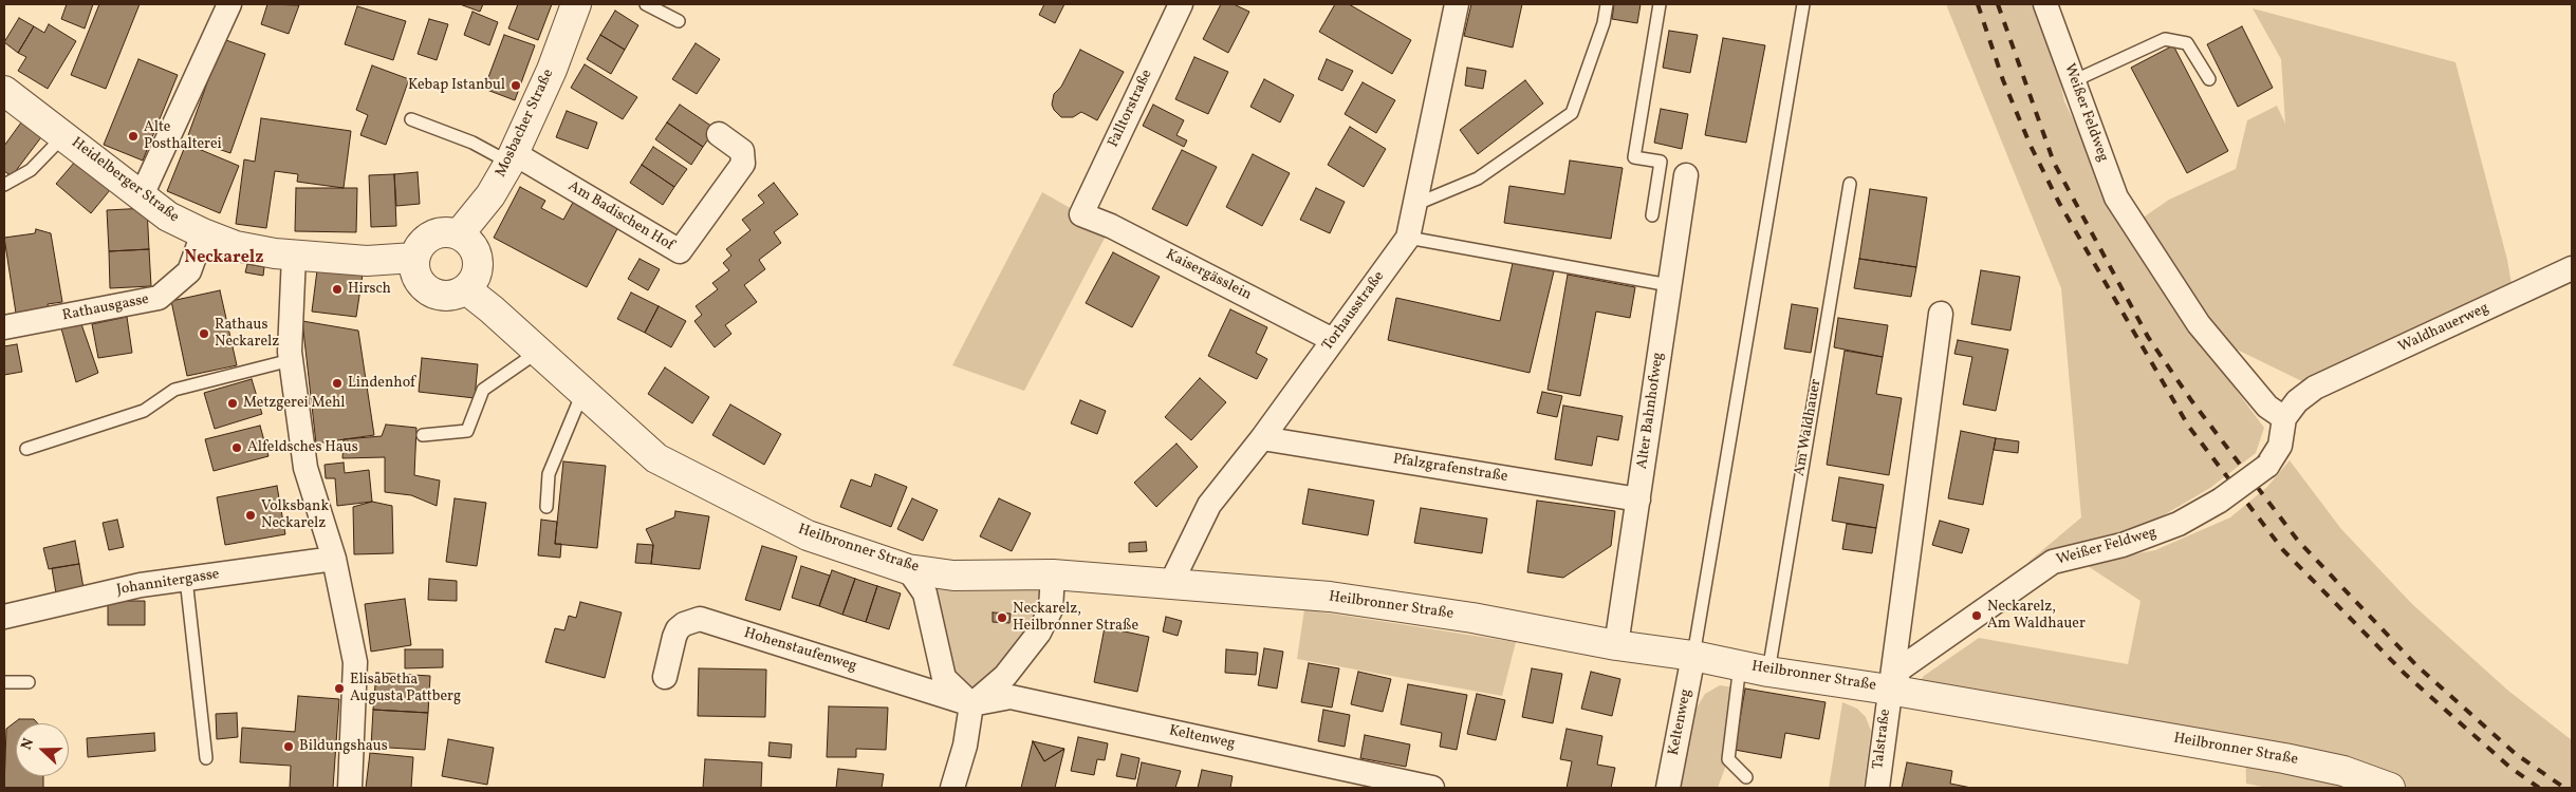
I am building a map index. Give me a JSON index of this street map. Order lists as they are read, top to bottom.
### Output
{
  "streets": {
    "street": [
      "Falltorstraße",
      "Weißer Feldweg",
      "Mosbacher Straße",
      "Heidelberger Straße",
      "Am Badischen Hof",
      "Kaisergässlein",
      "Rathausgasse",
      "Torhausstraße",
      "Waldhauerweg",
      "Alter Bahnhofweg",
      "Pfalzgrafenstraße",
      "Heilbronner Straße",
      "Johannitergasse",
      "Hohenstaufenweg",
      "Keltenweg",
      "Talstraße"
    ],
    "lane": ["Am Waldhauer"]
  },
  "crossings": [
    ["Falltorstraße", "Kaisergässlein"],
    ["Weißer Feldweg", "Waldhauerweg"],
    ["Weißer Feldweg", "Heilbronner Straße"],
    ["Weißer Feldweg", "Talstraße"],
    ["Mosbacher Straße", "Heidelberger Straße"],
    ["Mosbacher Straße", "Am Badischen Hof"],
    ["Mosbacher Straße", "Heilbronner Straße"],
    ["Heidelberger Straße", "Rathausgasse"],
    ["Heidelberger Straße", "Heilbronner Straße"],
    ["Kaisergässlein", "Torhausstraße"],
    ["Torhausstraße", "Pfalzgrafenstraße"],
    ["Torhausstraße", "Heilbronner Straße"],
    ["Alter Bahnhofweg", "Pfalzgrafenstraße"],
    ["Alter Bahnhofweg", "Heilbronner Straße"],
    ["Am Waldhauer", "Heilbronner Straße"],
    ["Heilbronner Straße", "Keltenweg"],
    ["Heilbronner Straße", "Talstraße"],
    ["Hohenstaufenweg", "Keltenweg"]
  ],
  "districts": ["Neckarelz"],
  "places": [
    "Kebap Istanbul",
    "Alte Posthalterei",
    "Hirsch",
    "Rathaus Neckarelz",
    "Lindenhof",
    "Metzgerei Mehl",
    "Alfeldsches Haus",
    "Volksbank Neckarelz",
    "Neckarelz, Am Waldhauer",
    "Neckarelz, Heilbronner Straße",
    "Elisabetha Augusta Pattberg",
    "Bildungshaus"
  ],
  "north": "left"
}
